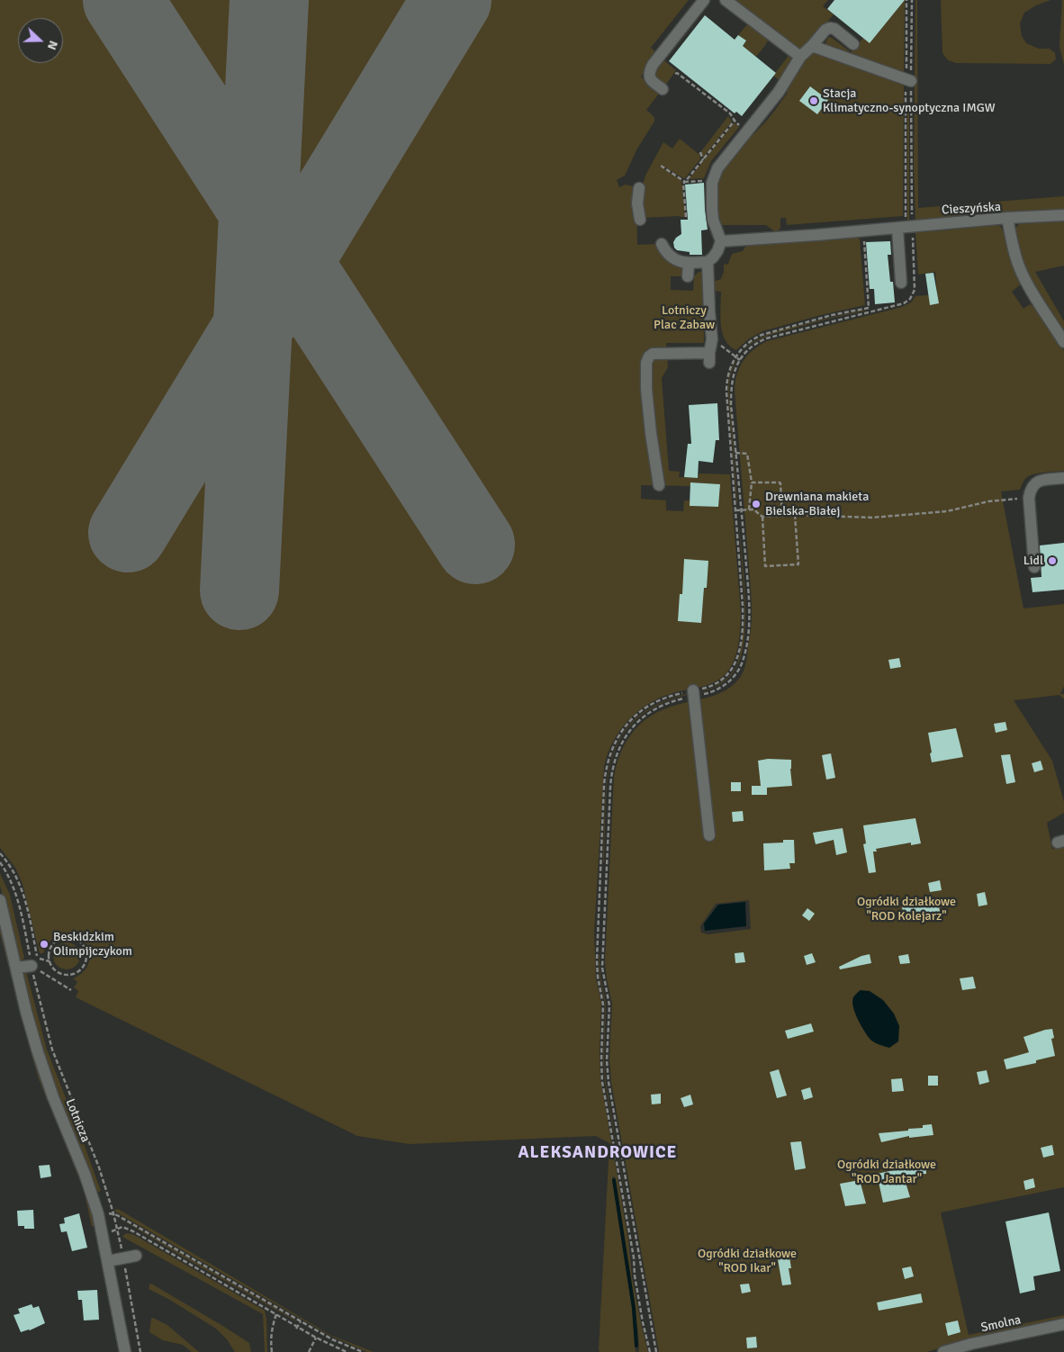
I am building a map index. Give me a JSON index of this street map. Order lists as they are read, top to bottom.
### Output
{
  "streets": {
    "street": ["Cieszyńska", "Lotnicza", "Smolna"]
  },
  "districts": ["ALEKSANDROWICE"],
  "parks": [
    "Lotniczy Plac Zabaw",
    "Ogródki działkowe \"ROD Kolejarz\"",
    "Ogródki działkowe \"ROD Jantar\"",
    "Ogródki działkowe \"ROD Ikar\""
  ],
  "places": [
    "Stacja Klimatyczno-synoptyczna IMGW",
    "Drewniana makieta Bielska-Białej",
    "Lidl",
    "Beskidzkim Olimpijczykom"
  ],
  "north": "right"
}
